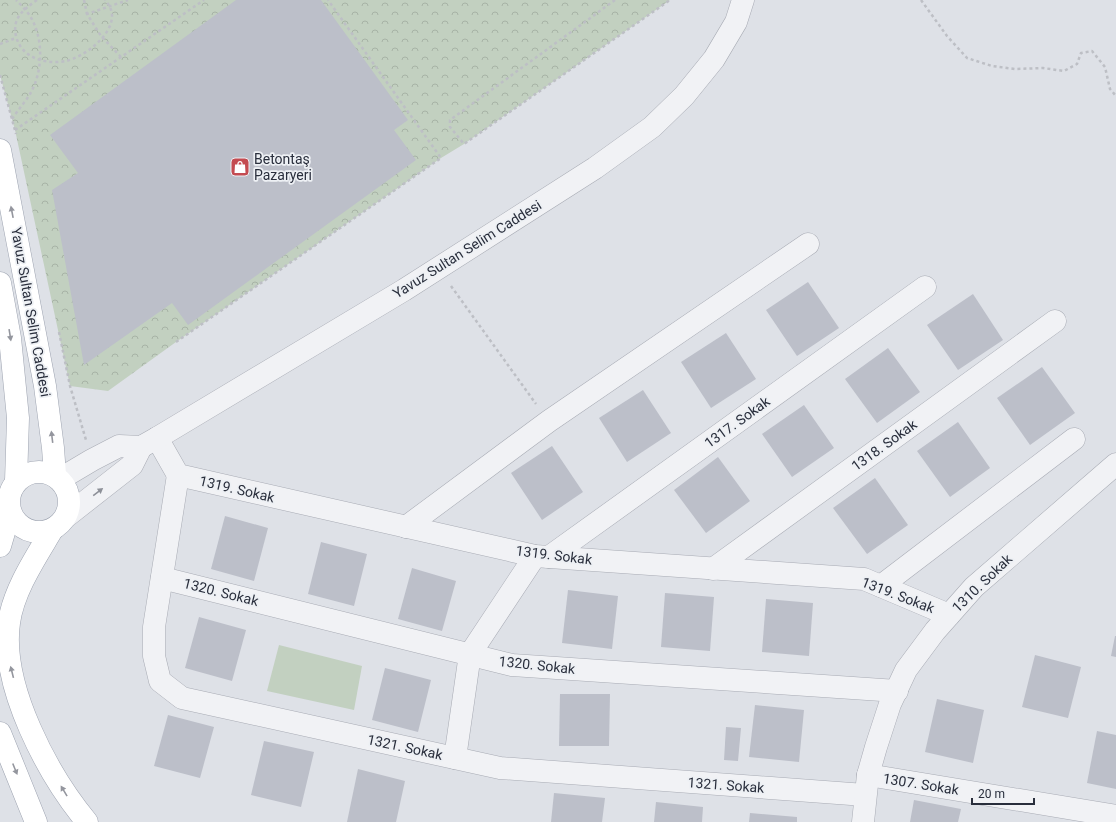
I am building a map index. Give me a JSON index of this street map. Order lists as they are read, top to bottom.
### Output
{
  "streets": {
    "main road": ["Yavuz Sultan Selim Caddesi"],
    "street": [
      "1317. Sokak",
      "1318. Sokak",
      "1319. Sokak",
      "1310. Sokak",
      "1320. Sokak",
      "1321. Sokak",
      "1307. Sokak"
    ]
  },
  "crossings": [
    ["1317. Sokak", "1319. Sokak"],
    ["1318. Sokak", "1319. Sokak"],
    ["1319. Sokak", "1310. Sokak"],
    ["1319. Sokak", "1321. Sokak"],
    ["1310. Sokak", "1320. Sokak"],
    ["1310. Sokak", "1321. Sokak"],
    ["1310. Sokak", "1307. Sokak"],
    ["1320. Sokak", "1321. Sokak"],
    ["1321. Sokak", "1307. Sokak"]
  ],
  "places": {
    "shop": ["Betontaş Pazaryeri"]
  },
  "scale_bar": "20 m"
}
